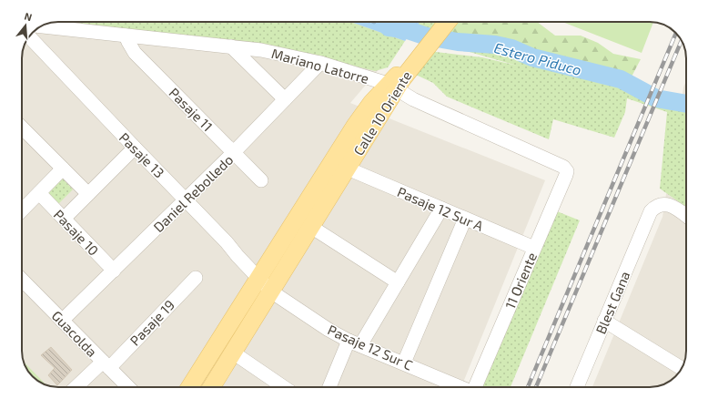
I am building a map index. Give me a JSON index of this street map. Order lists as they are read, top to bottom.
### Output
{
  "streets": {
    "main road": ["Calle 10 Oriente"],
    "street": [
      "Mariano Latorre",
      "Pasaje 11",
      "Pasaje 13",
      "Daniel Rebolledo",
      "Pasaje 12 Sur A",
      "Pasaje 10",
      "11 Oriente",
      "Blest Gana",
      "Pasaje 19",
      "Guacolda",
      "Pasaje 12 Sur C"
    ]
  },
  "crossings": [
    ["Mariano Latorre", "Pasaje 11"],
    ["Mariano Latorre", "Calle 10 Oriente"],
    ["Mariano Latorre", "Daniel Rebolledo"],
    ["Mariano Latorre", "11 Oriente"],
    ["Pasaje 11", "Daniel Rebolledo"],
    ["Calle 10 Oriente", "Pasaje 13"],
    ["Calle 10 Oriente", "Pasaje 12 Sur A"],
    ["Calle 10 Oriente", "Pasaje 12 Sur C"],
    ["Pasaje 13", "Daniel Rebolledo"],
    ["Pasaje 13", "Pasaje 12 Sur C"],
    ["Daniel Rebolledo", "Pasaje 10"],
    ["Daniel Rebolledo", "Guacolda"],
    ["Pasaje 12 Sur A", "11 Oriente"],
    ["Pasaje 19", "Guacolda"]
  ],
  "water": ["Estero Piduco"],
  "north": "top"
}
